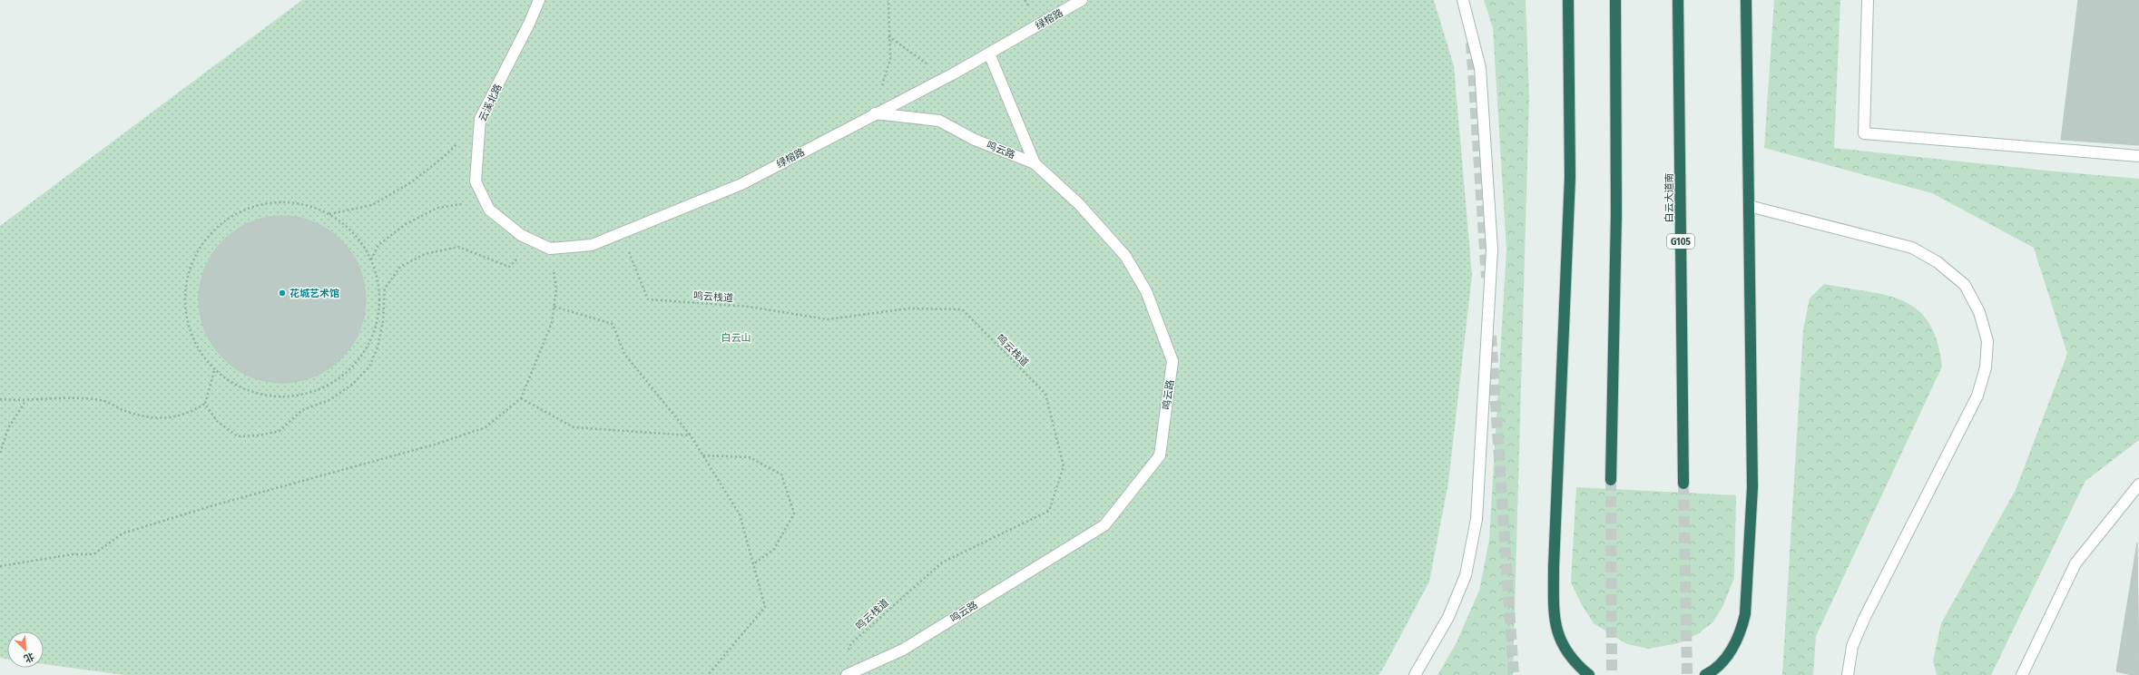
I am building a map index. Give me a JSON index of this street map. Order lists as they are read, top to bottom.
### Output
{
  "streets": {
    "highway": ["白云大道南", "G105"],
    "street": ["绿榕路", "云溪北路", "鸣云路"],
    "path": ["鸣云栈道"]
  },
  "crossings": [
    ["绿榕路", "鸣云路"],
    ["绿榕路", "鸣云栈道"]
  ],
  "parks": ["白云山"],
  "places": ["花城艺术馆"],
  "north": "bottom right"
}
